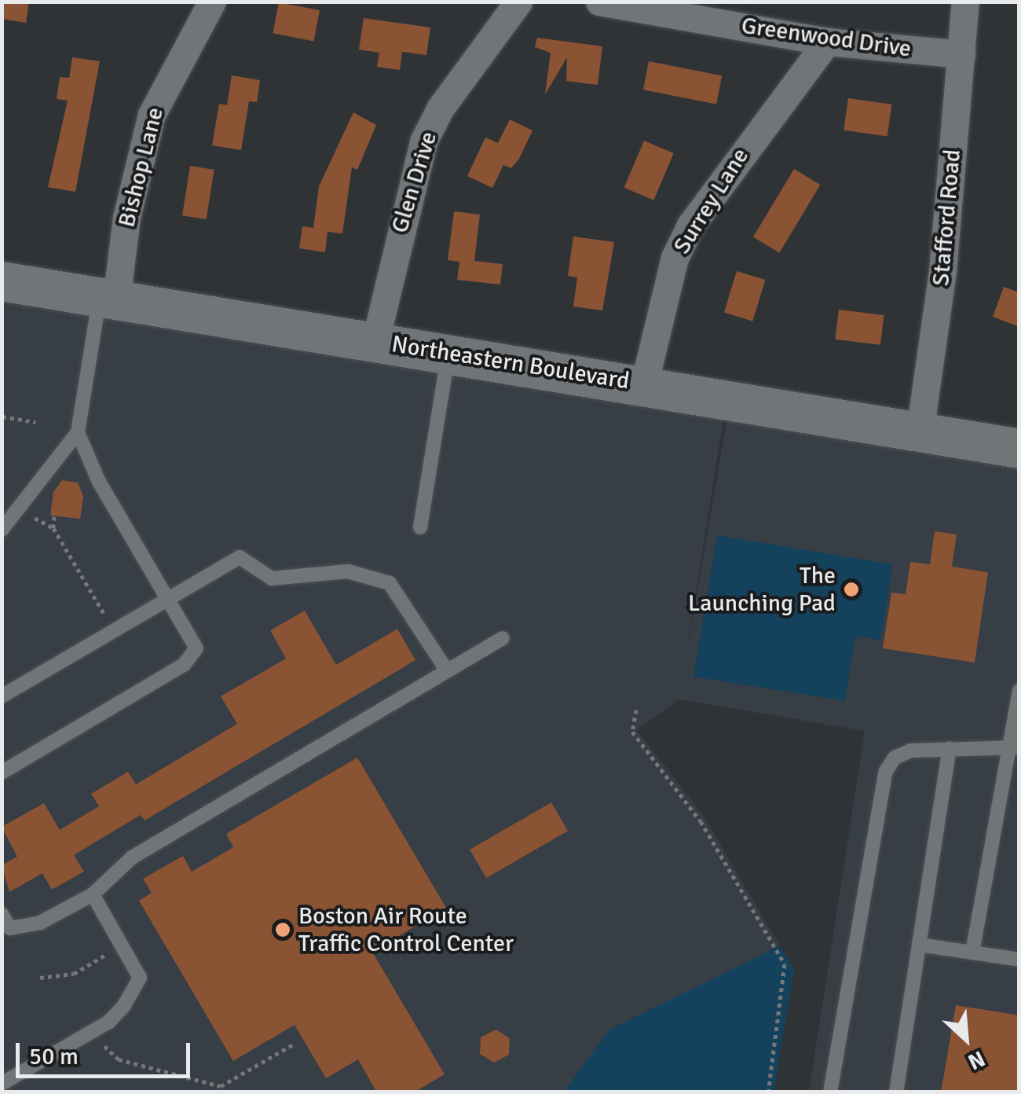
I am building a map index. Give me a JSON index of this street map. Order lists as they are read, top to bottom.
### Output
{
  "streets": {
    "street": [
      "Greenwood Drive",
      "Bishop Lane",
      "Glen Drive",
      "Surrey Lane",
      "Stafford Road",
      "Northeastern Boulevard"
    ]
  },
  "crossings": [
    ["Greenwood Drive", "Surrey Lane"],
    ["Greenwood Drive", "Stafford Road"],
    ["Bishop Lane", "Northeastern Boulevard"],
    ["Glen Drive", "Northeastern Boulevard"],
    ["Surrey Lane", "Northeastern Boulevard"],
    ["Stafford Road", "Northeastern Boulevard"]
  ],
  "places": ["The Launching Pad", "Boston Air Route Traffic Control Center"],
  "scale_bar": "50 m",
  "north": "bottom right"
}
